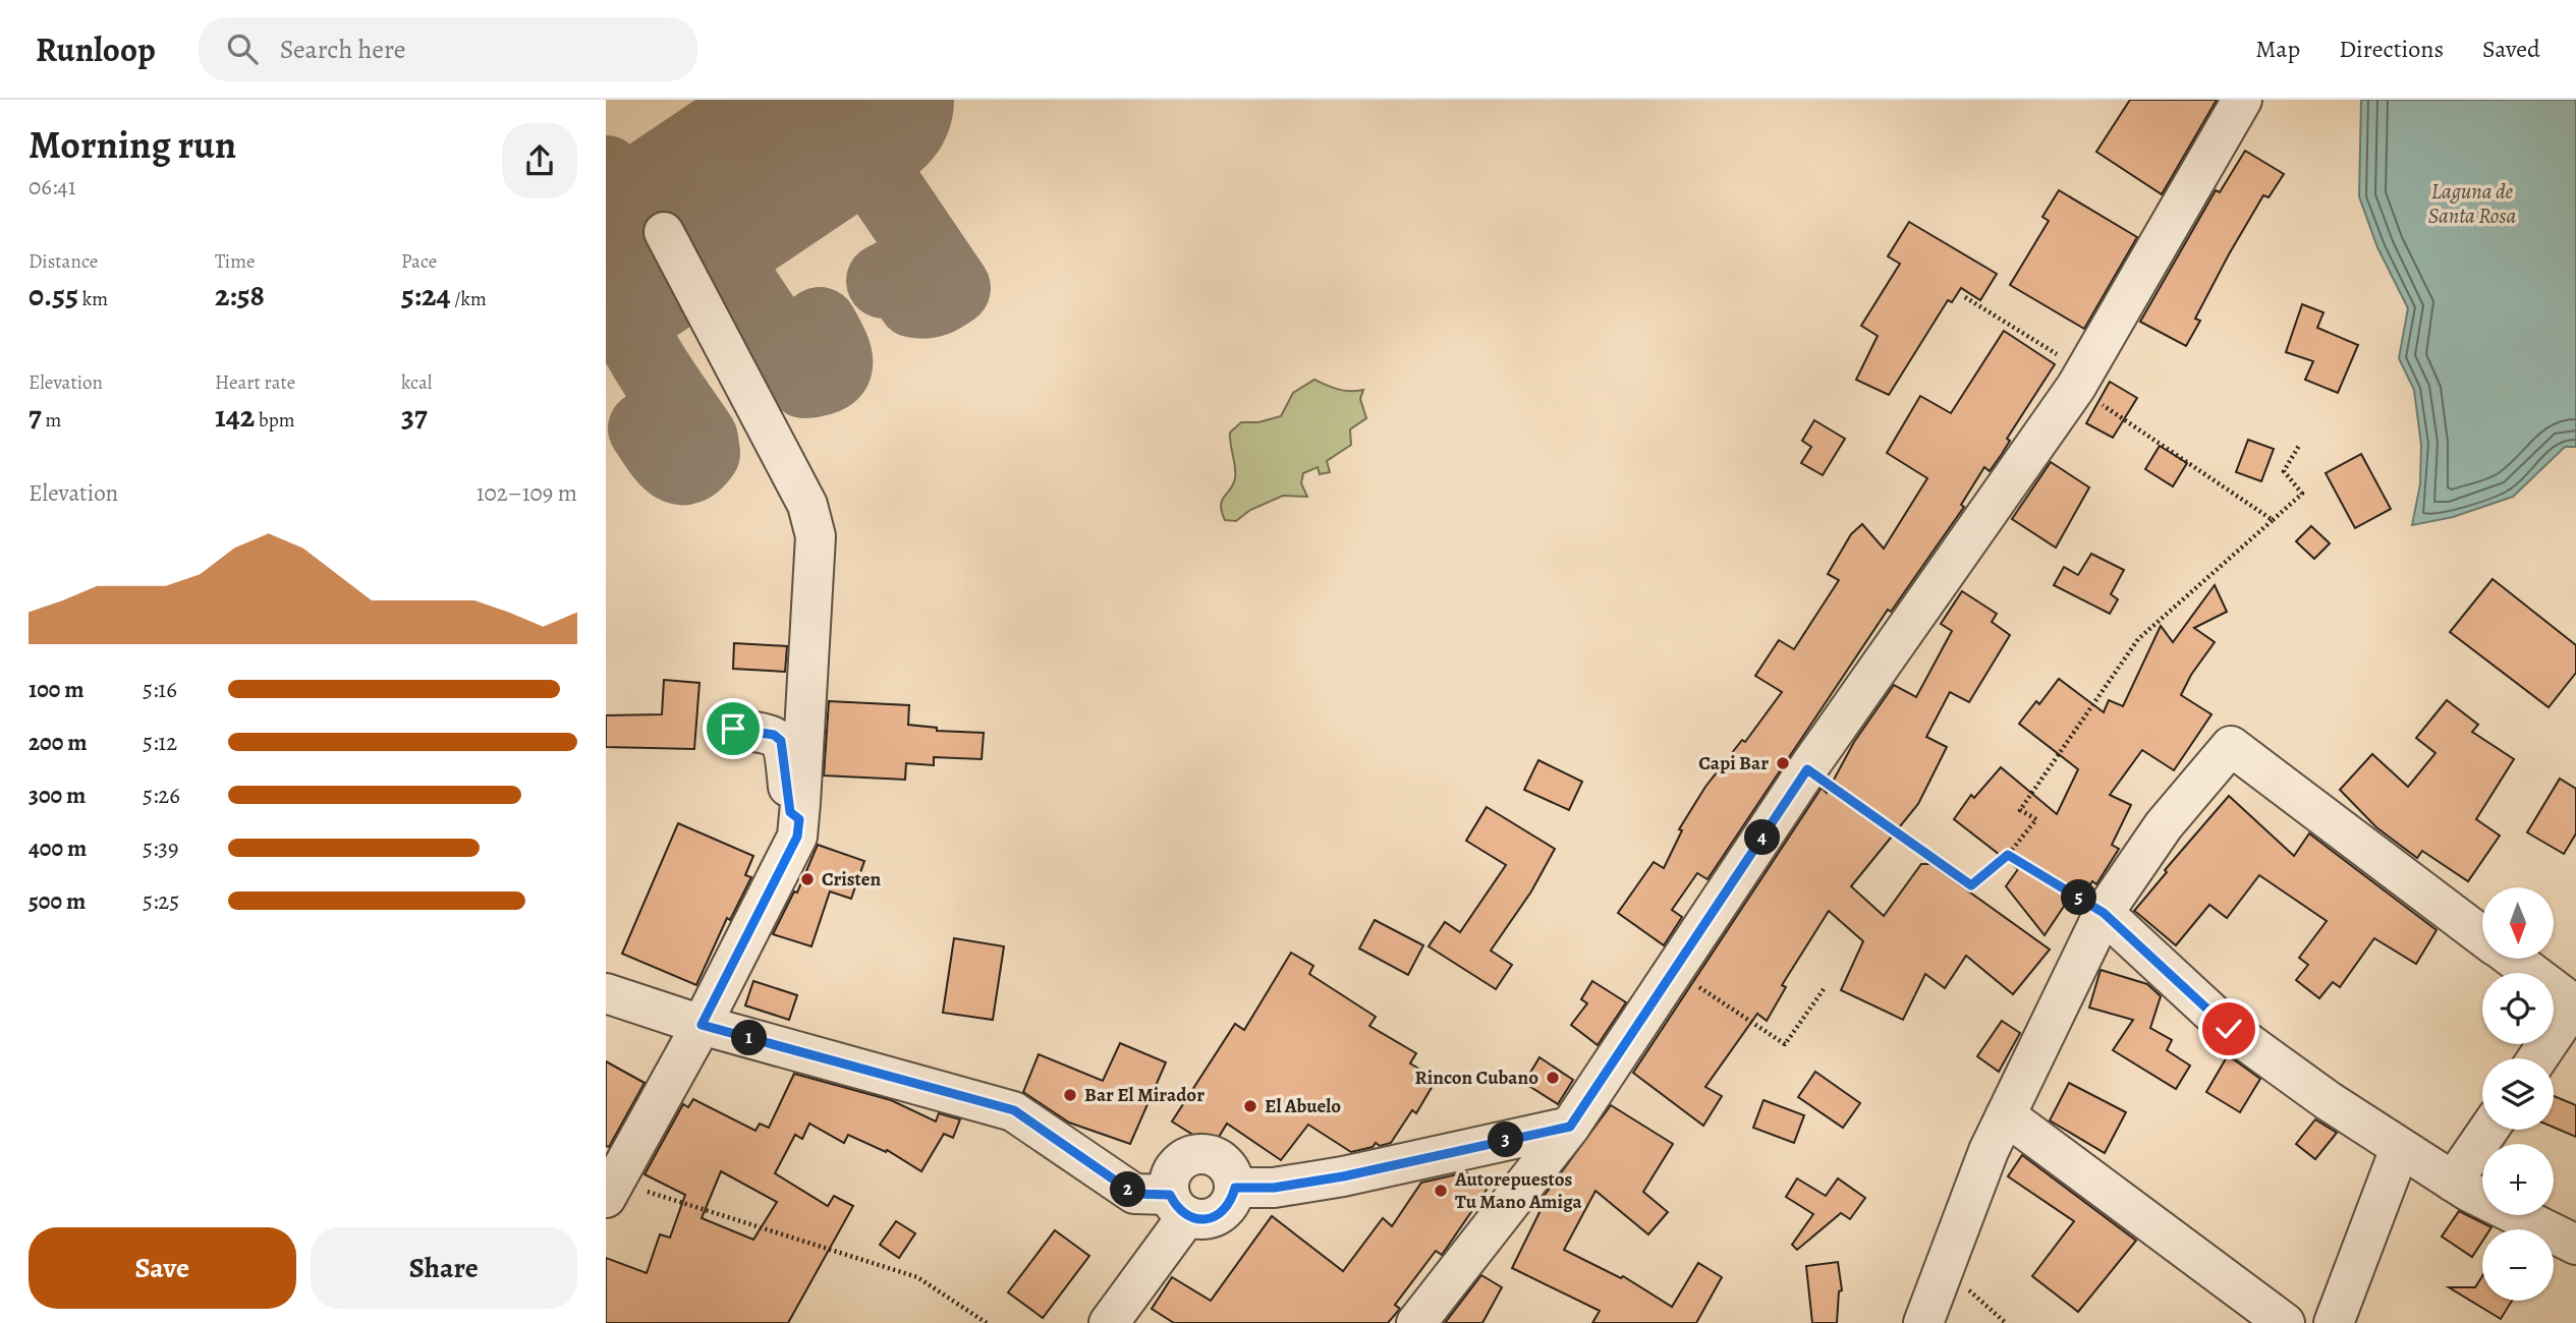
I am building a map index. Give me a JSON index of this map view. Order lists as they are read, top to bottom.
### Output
{
  "water": ["Laguna de Santa Rosa"],
  "places": [
    "Capi Bar",
    "Cristen",
    "Rincon Cubano",
    "Bar El Mirador",
    "El Abuelo",
    "Autorepuestos Tu Mano Amiga"
  ],
  "north": "bottom",
  "page": {
    "header": "Runloop",
    "search": "Search here",
    "nav": ["Map", "Directions", "Saved"],
    "heading": ["Morning run", "06:41"],
    "stats": [
      ["Distance", "0.55 km"],
      ["Time", "2:58"],
      ["Pace", "5:24 /km"],
      ["Elevation", "7 m"],
      ["Heart rate", "142 bpm"],
      ["kcal", "37"]
    ],
    "chart": ["Elevation", "102–109 m"],
    "list": [
      {
        "name": "100 m",
        "note": "5:16"
      },
      {
        "name": "200 m",
        "note": "5:12"
      },
      {
        "name": "300 m",
        "note": "5:26"
      },
      {
        "name": "400 m",
        "note": "5:39"
      },
      {
        "name": "500 m",
        "note": "5:25"
      }
    ],
    "pins": [
      "4",
      "5",
      "1",
      "3",
      "2"
    ],
    "map_buttons": ["+", "−"],
    "buttons": ["Save", "Share"]
  }
}
